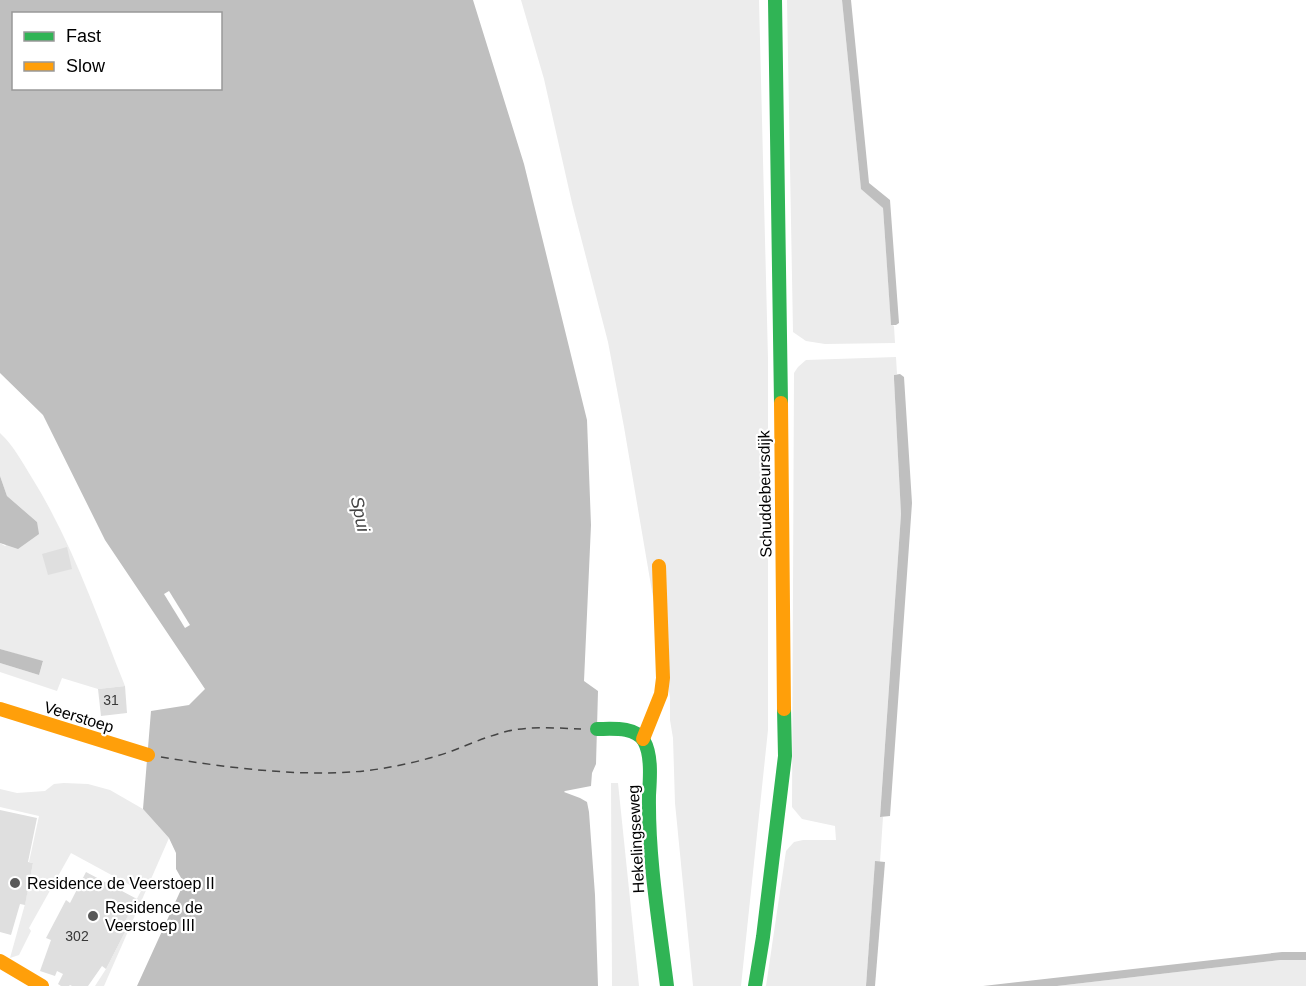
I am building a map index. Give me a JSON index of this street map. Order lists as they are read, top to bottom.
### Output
{
  "streets": {
    "street": ["Schuddebeursdijk", "Veerstoep", "Hekelingseweg"]
  },
  "water": ["Spui"],
  "places": ["Residence de Veerstoep II", "Residence de Veerstoep III"],
  "house_numbers": ["31", "302"],
  "legend": ["Fast", "Slow"]
}
